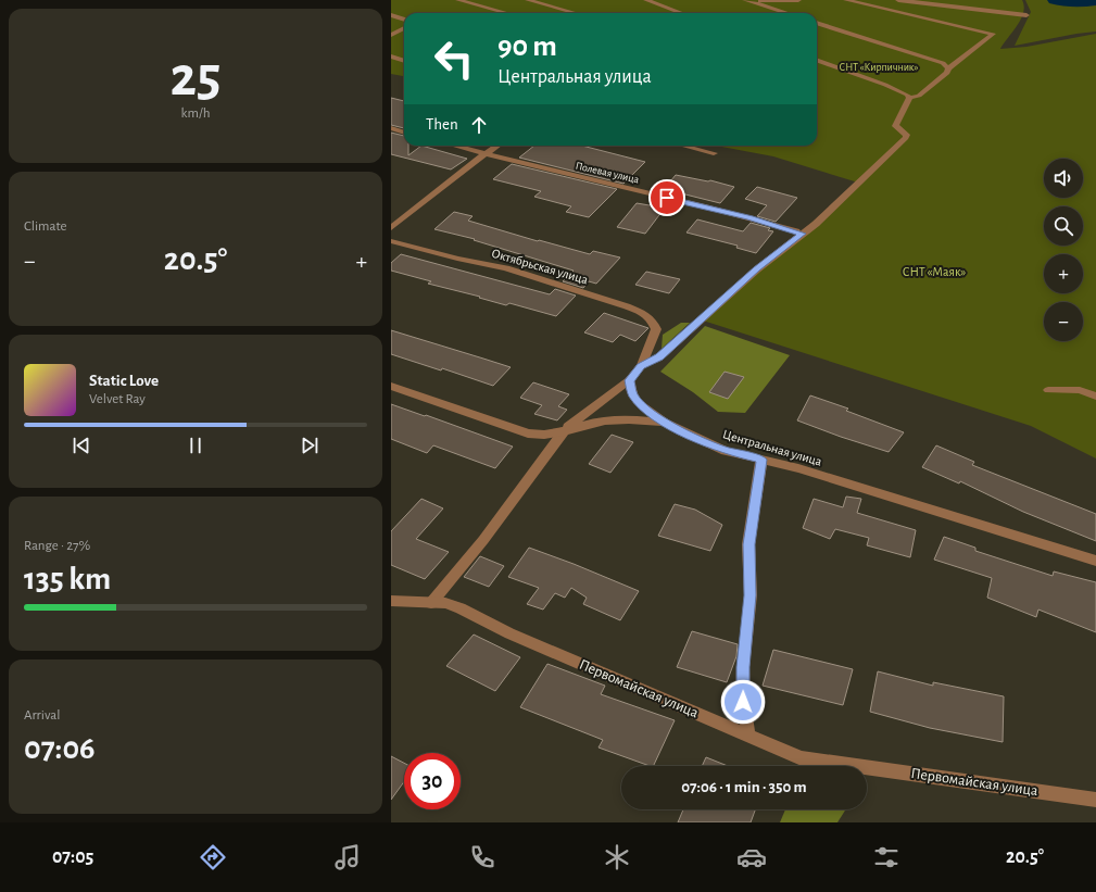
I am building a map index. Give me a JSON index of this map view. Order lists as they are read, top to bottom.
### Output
{
  "streets": {
    "street": [
      "Полевая улица",
      "Октябрьская улица",
      "Центральная улица",
      "Первомайская улица"
    ]
  },
  "parks": ["СНТ «Кирпичник»", "СНТ «Маяк»"],
  "page": {
    "tile": [
      ["25", "km/h"],
      "Climate",
      ["Range · 27%", "135 km"],
      ["Arrival", "07:06"]
    ],
    "turn": ["90 m", "Центральная улица"],
    "then": "Then",
    "map_buttons": ["+", "−"],
    "heat": ["−", "20.5°", "+"],
    "song": ["Static Love", "Velvet Ray"],
    "limit": "30",
    "trip": "07:06 · 1 min · 350 m",
    "tabs": ["07:05", "20.5°"]
  }
}
